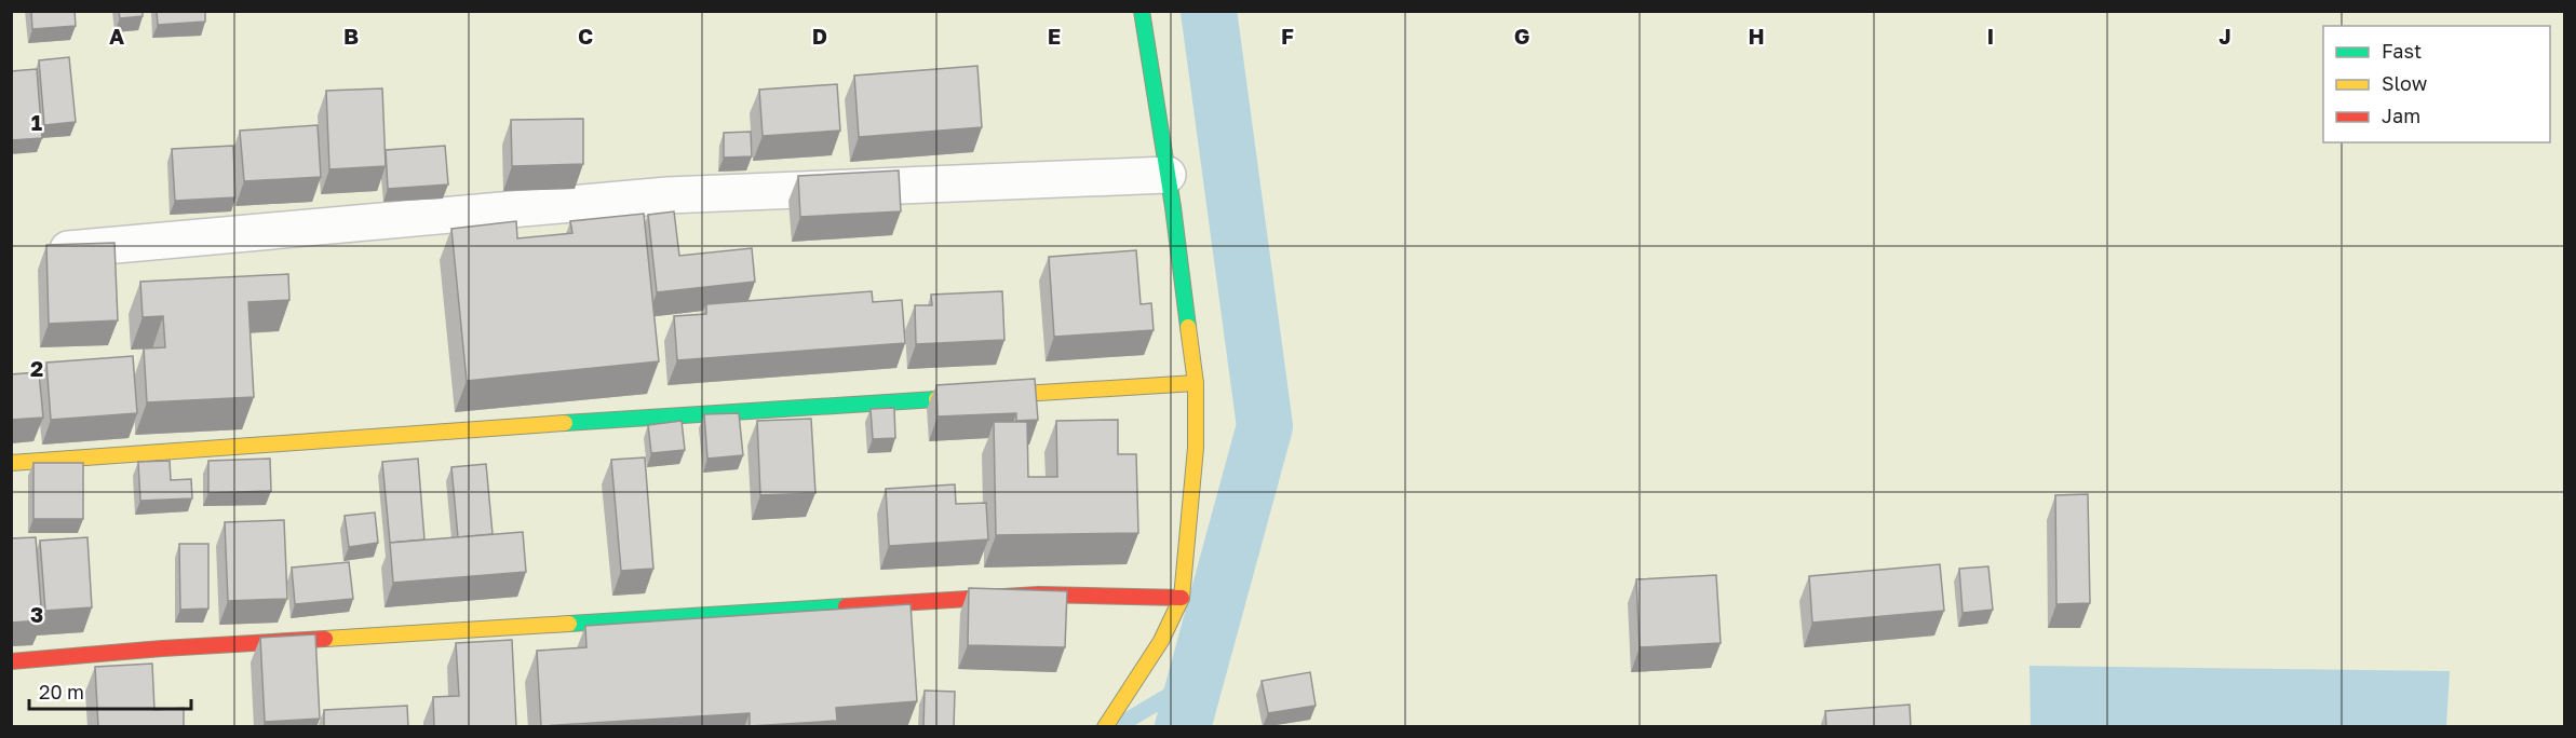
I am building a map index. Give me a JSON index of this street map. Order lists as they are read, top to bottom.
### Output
{
  "legend": ["Fast", "Slow", "Jam"],
  "scale_bar": "20 m",
  "grid": {
    "columns": [
      "A",
      "B",
      "C",
      "D",
      "E",
      "F",
      "G",
      "H",
      "I",
      "J"
    ],
    "rows": ["1", "2", "3"]
  }
}
